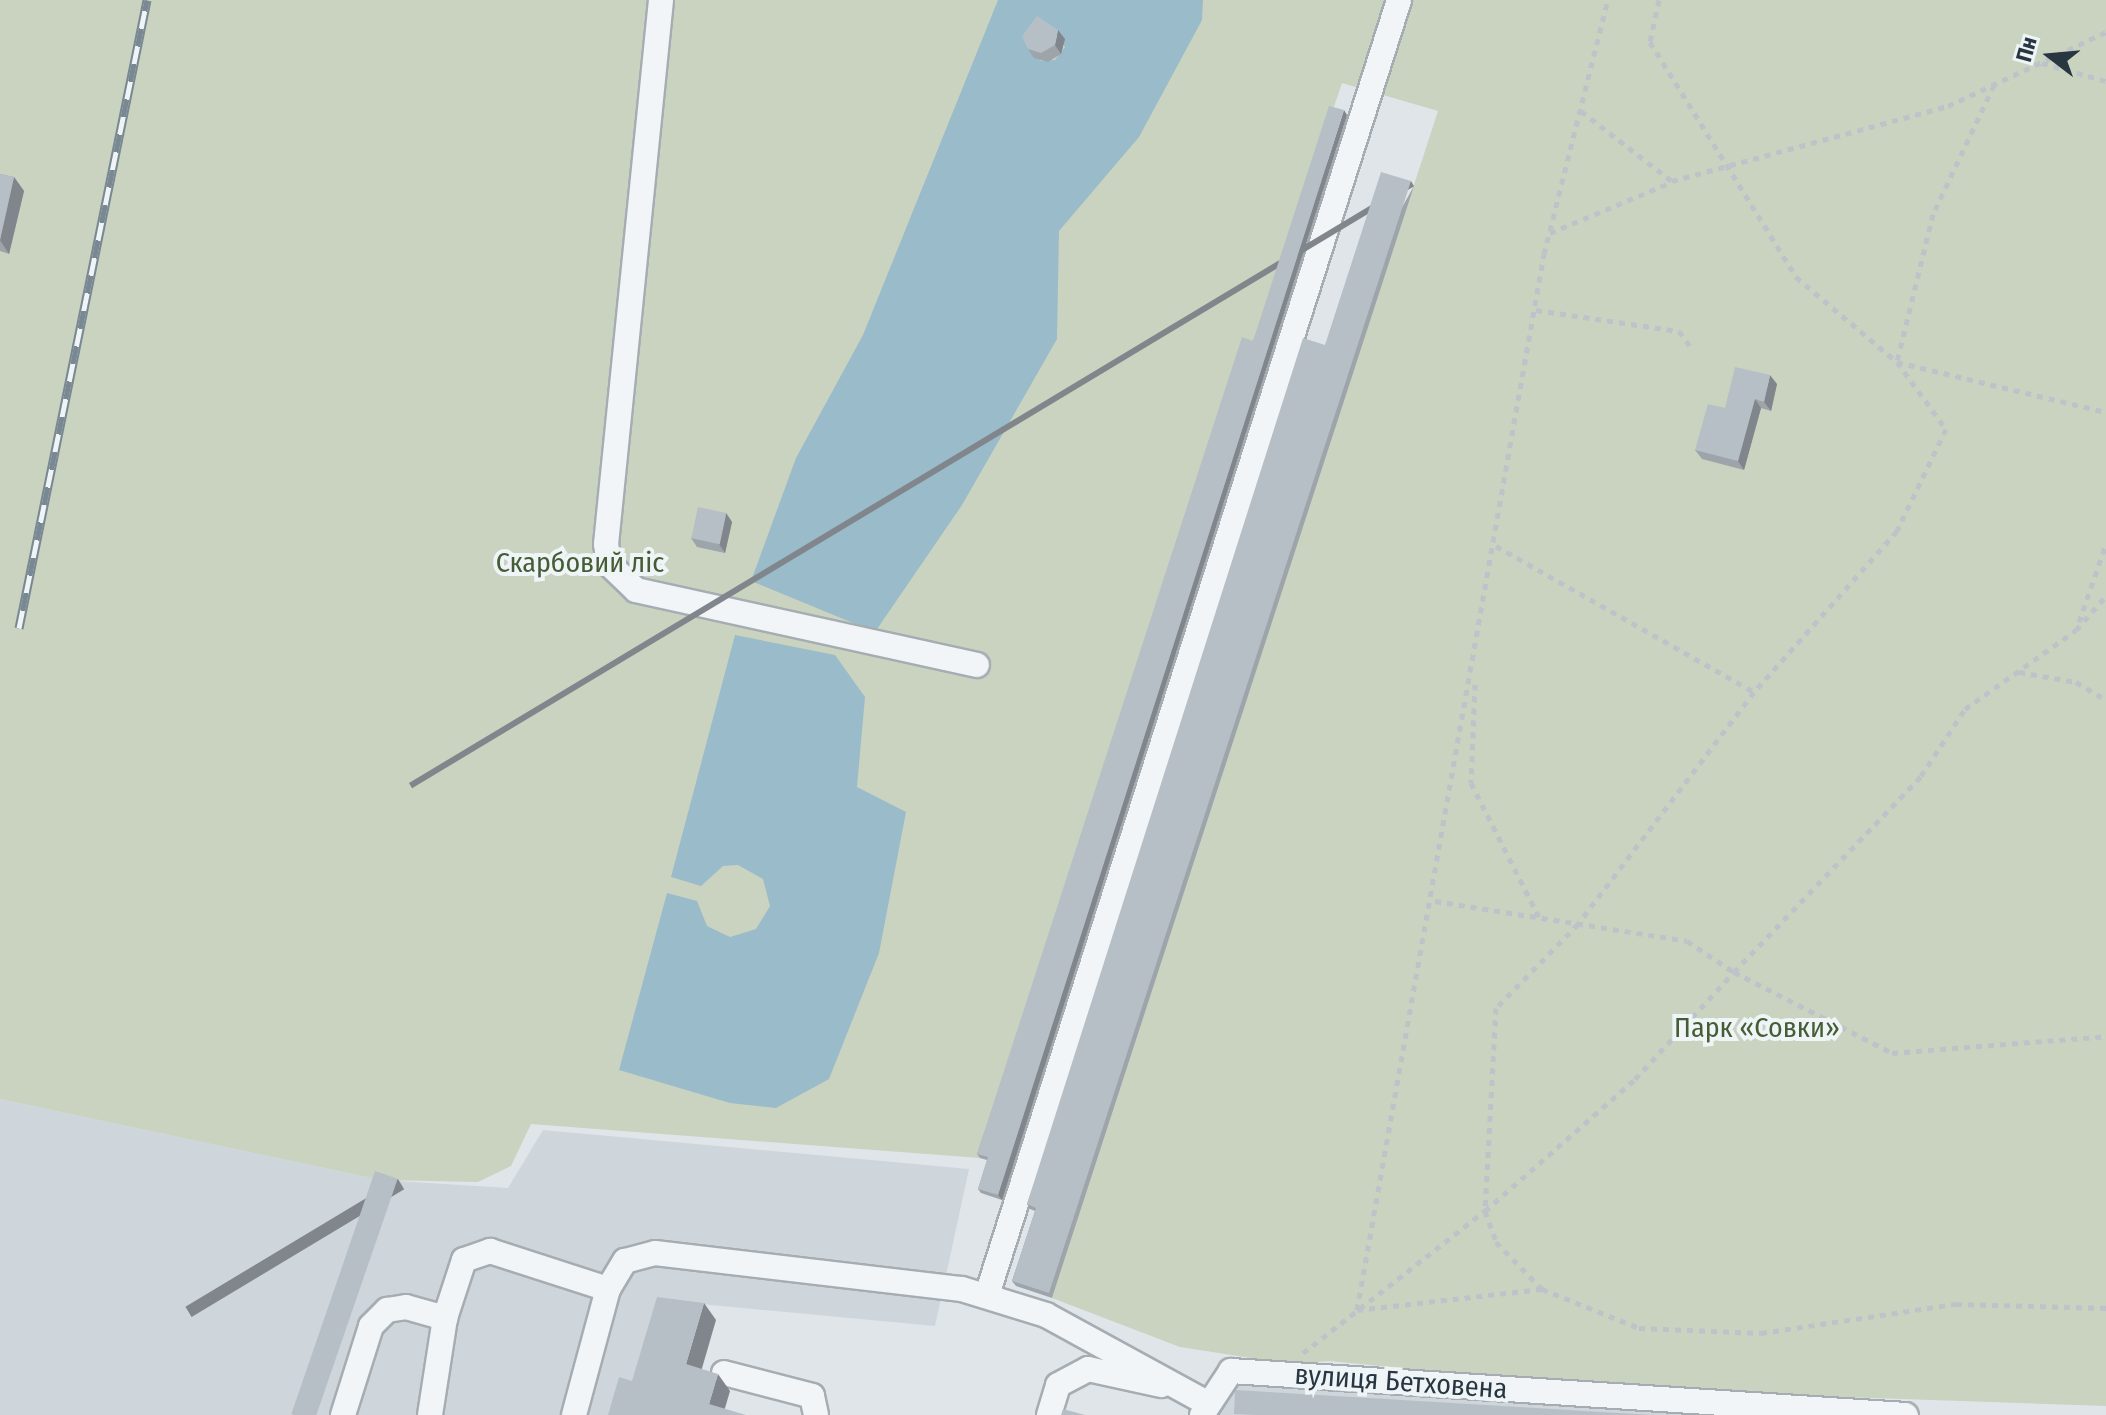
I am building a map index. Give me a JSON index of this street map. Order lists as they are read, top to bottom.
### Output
{
  "streets": {
    "street": ["вулиця Бетховена"]
  },
  "parks": ["Скарбовий ліс", "Парк «Совки»"],
  "north": "left"
}
